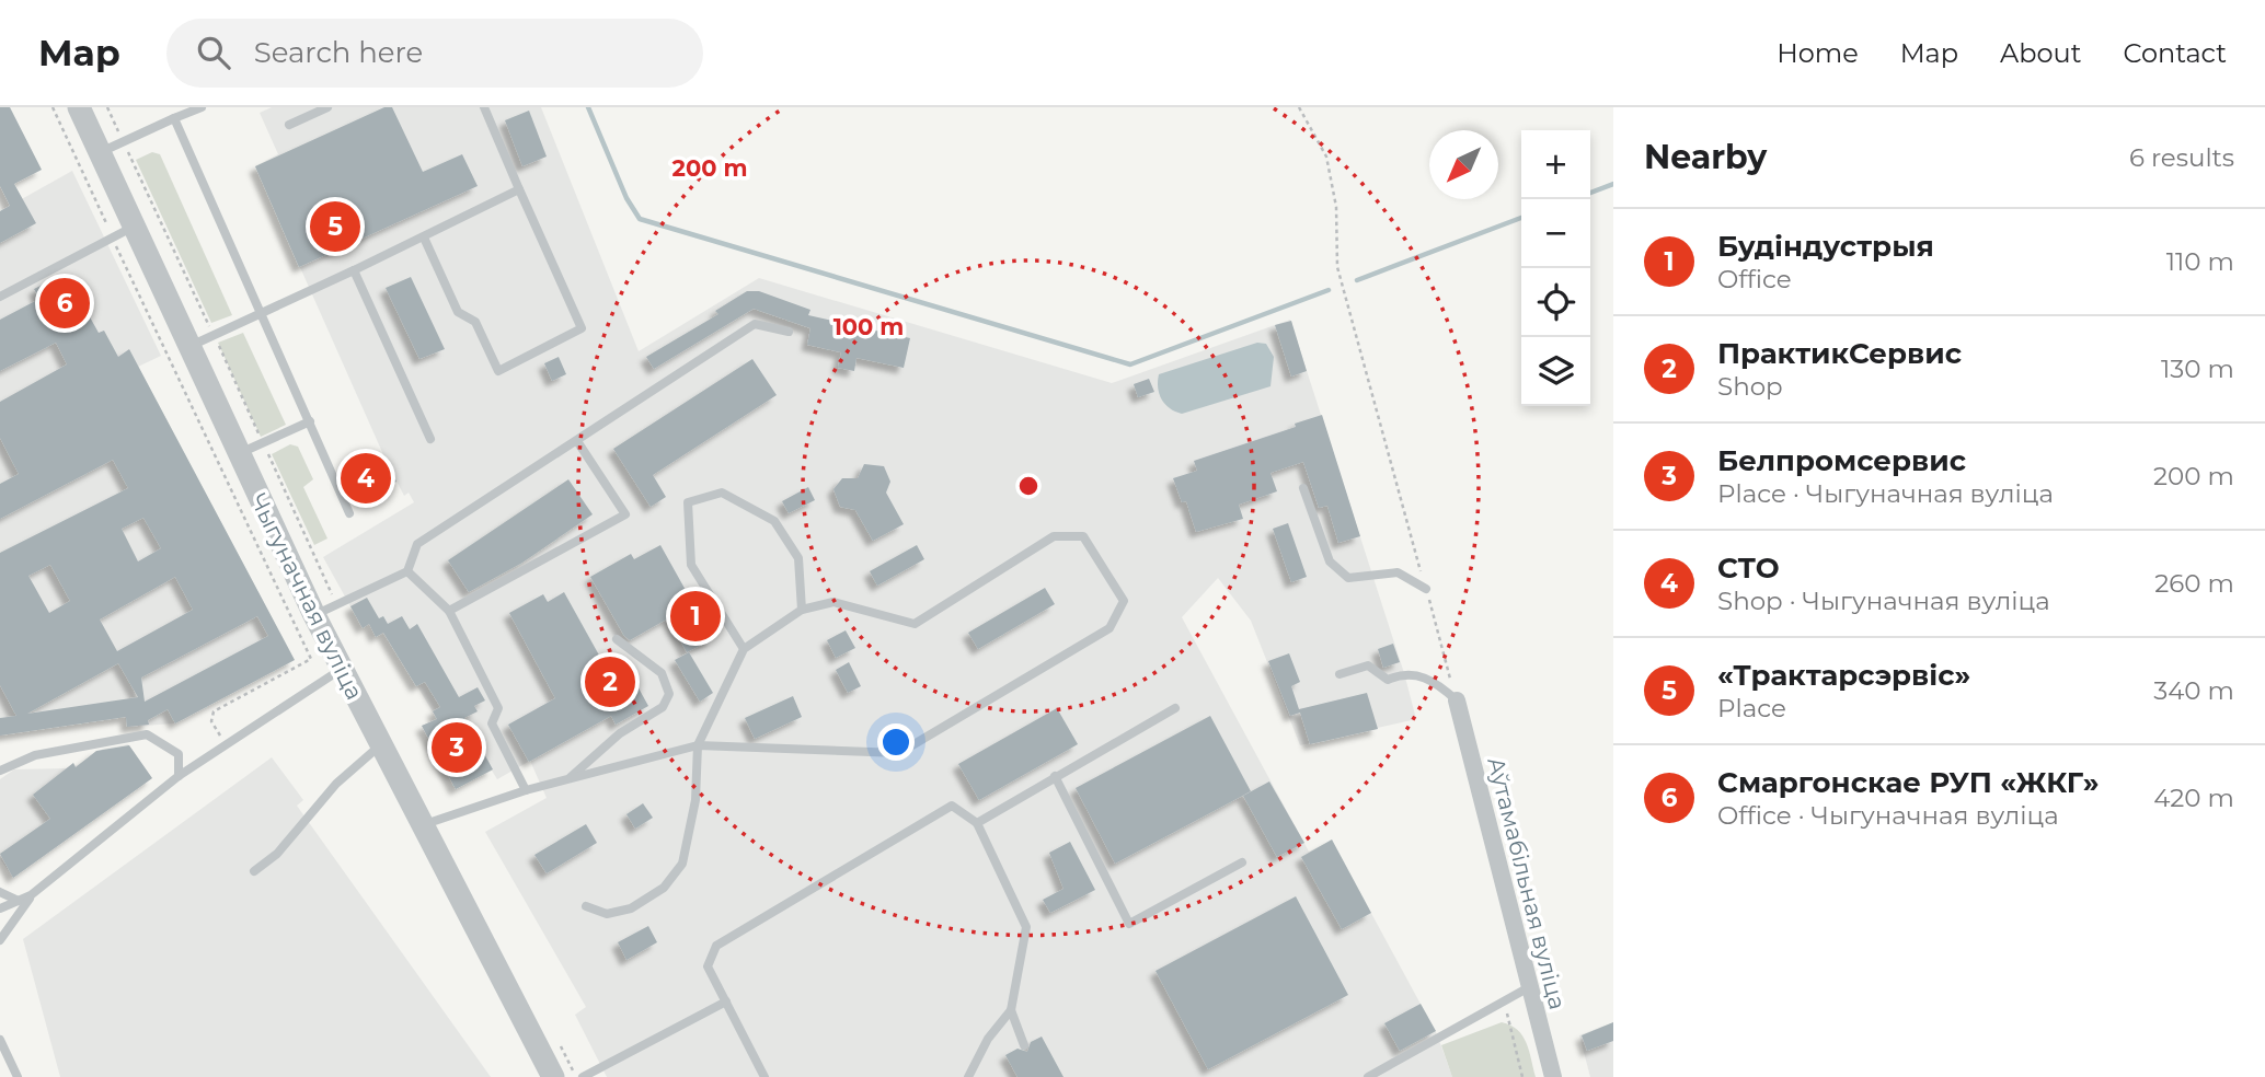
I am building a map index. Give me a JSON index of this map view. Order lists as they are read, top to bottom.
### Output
{
  "streets": {
    "street": ["Чыгуначная вуліца", "Аўтамабільная вуліца"]
  },
  "north": "bottom left",
  "page": {
    "header": "Map",
    "search": "Search here",
    "nav": [
      "Home",
      "Map",
      "About",
      "Contact"
    ],
    "heading": ["Nearby", "6 results"],
    "map_buttons": ["+", "−"],
    "pins": [
      "5",
      "6",
      "4",
      "1",
      "2",
      "3"
    ],
    "list": [
      {
        "mark": "1",
        "name": "Будіндустрыя",
        "note": "Office",
        "value": "110 m"
      },
      {
        "mark": "2",
        "name": "ПрактикСервис",
        "note": "Shop",
        "value": "130 m"
      },
      {
        "mark": "3",
        "name": "Белпромсервис",
        "note": "Place · Чыгуначная вуліца",
        "value": "200 m"
      },
      {
        "mark": "4",
        "name": "СТО",
        "note": "Shop · Чыгуначная вуліца",
        "value": "260 m"
      },
      {
        "mark": "5",
        "name": "«Трактарсэрвіс»",
        "note": "Place",
        "value": "340 m"
      },
      {
        "mark": "6",
        "name": "Смаргонскае РУП «ЖКГ»",
        "note": "Office · Чыгуначная вуліца",
        "value": "420 m"
      }
    ]
  },
  "rings": ["200 m", "100 m"]
}
